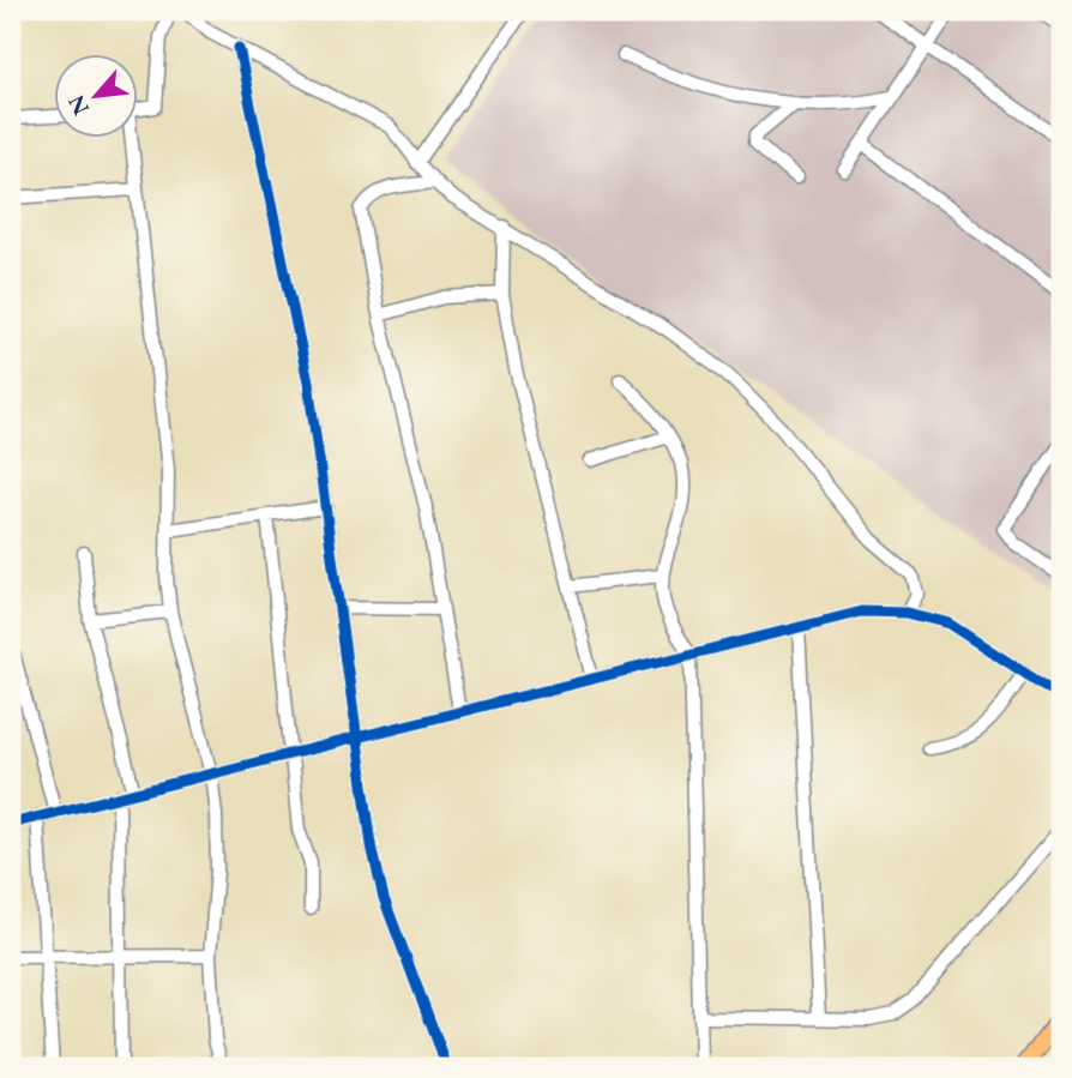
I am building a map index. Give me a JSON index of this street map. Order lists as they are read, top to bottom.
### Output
{
  "north": "bottom left"
}
